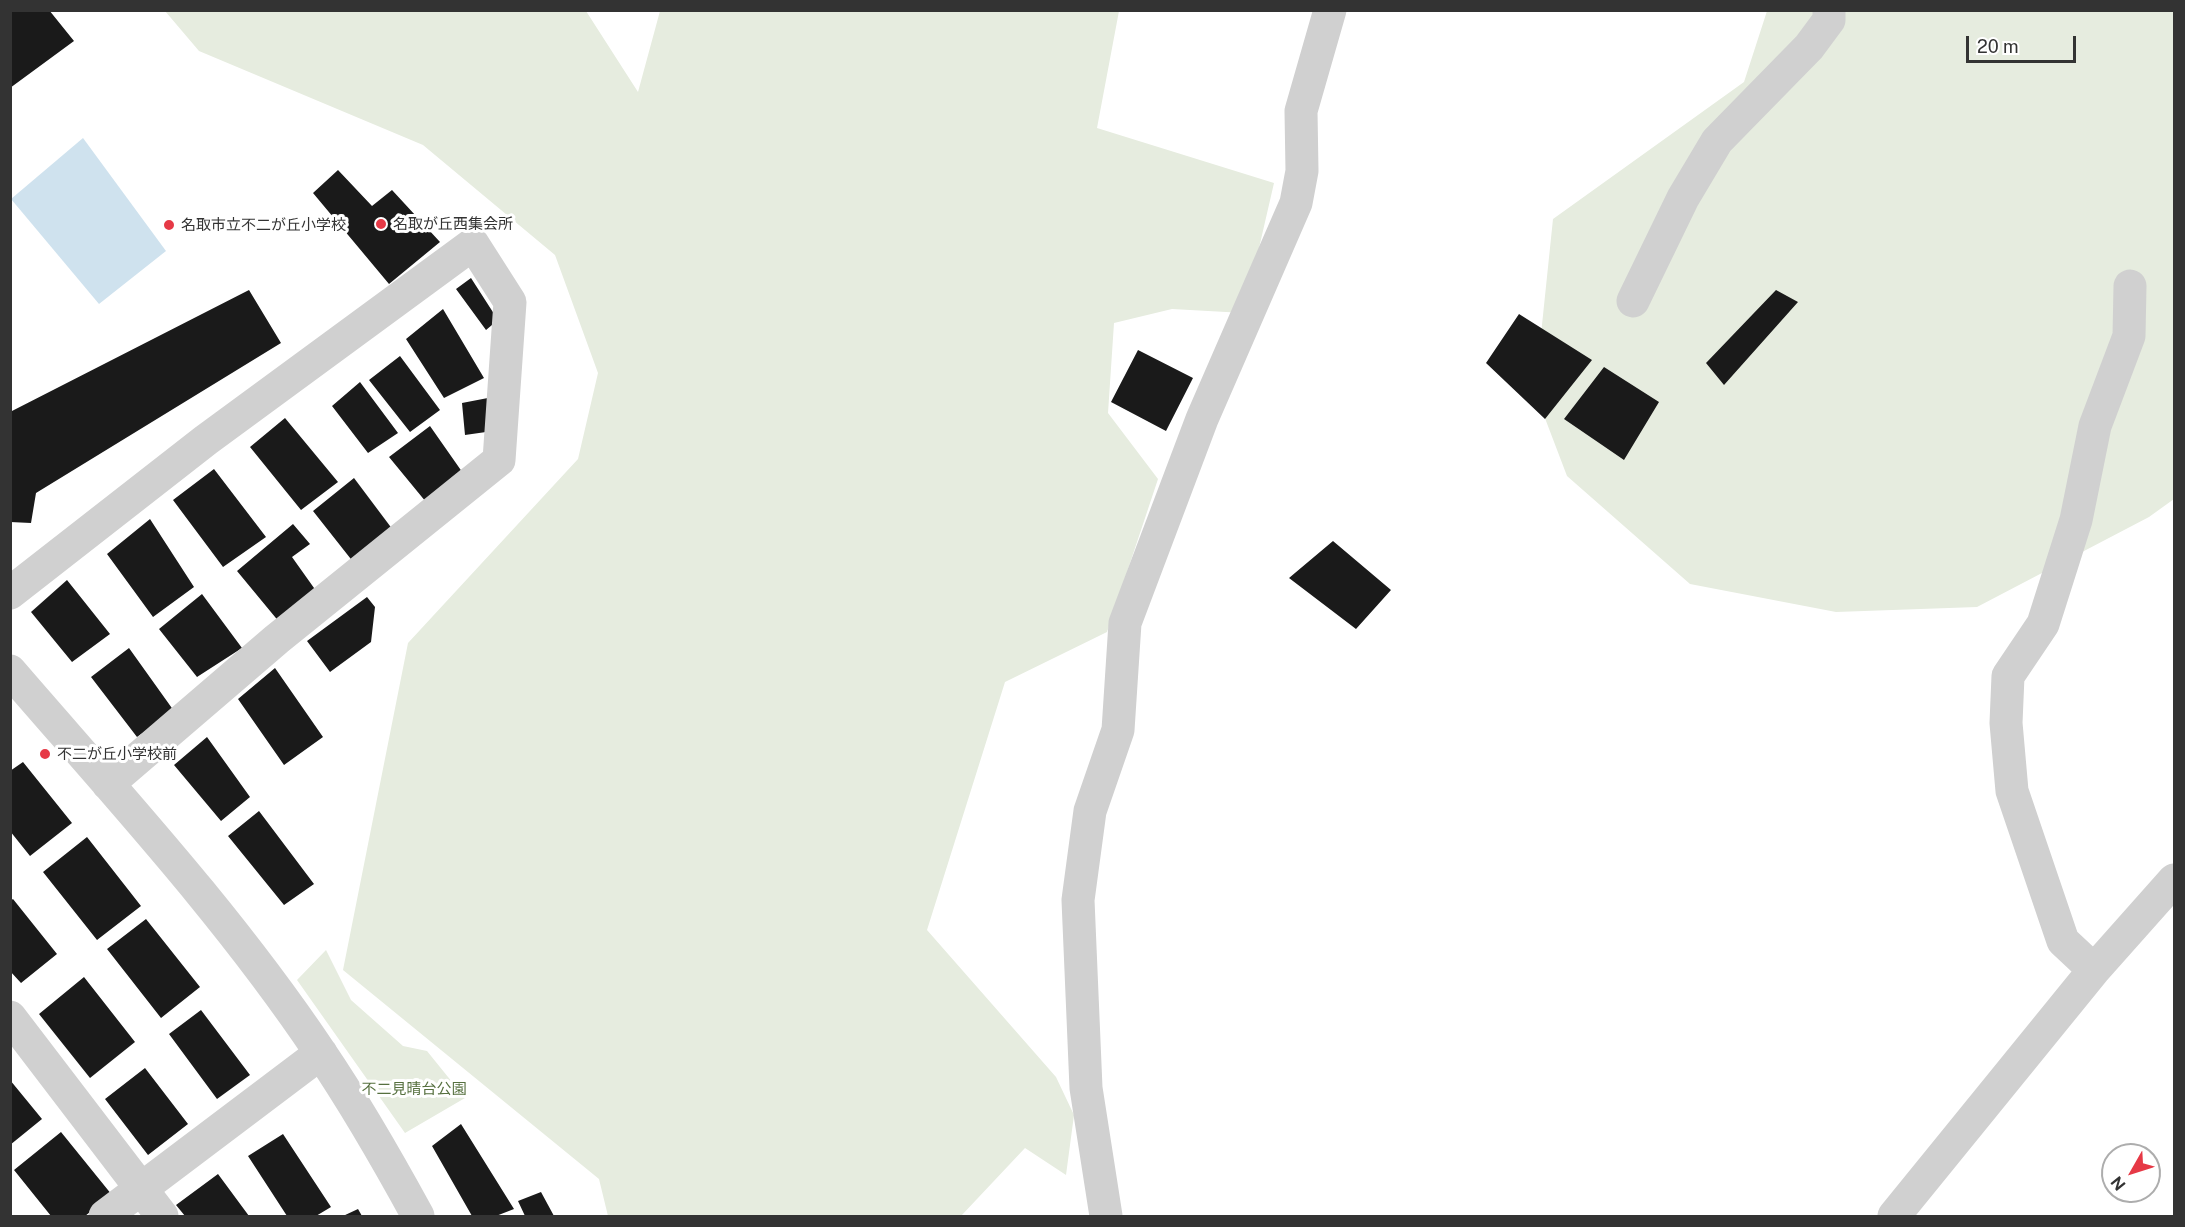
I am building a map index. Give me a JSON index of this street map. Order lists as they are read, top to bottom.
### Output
{
  "parks": ["不二見晴台公園"],
  "places": ["名取が丘西集会所", "名取市立不二が丘小学校", "不二が丘小学校前"],
  "scale_bar": "20 m",
  "north": "bottom left"
}
